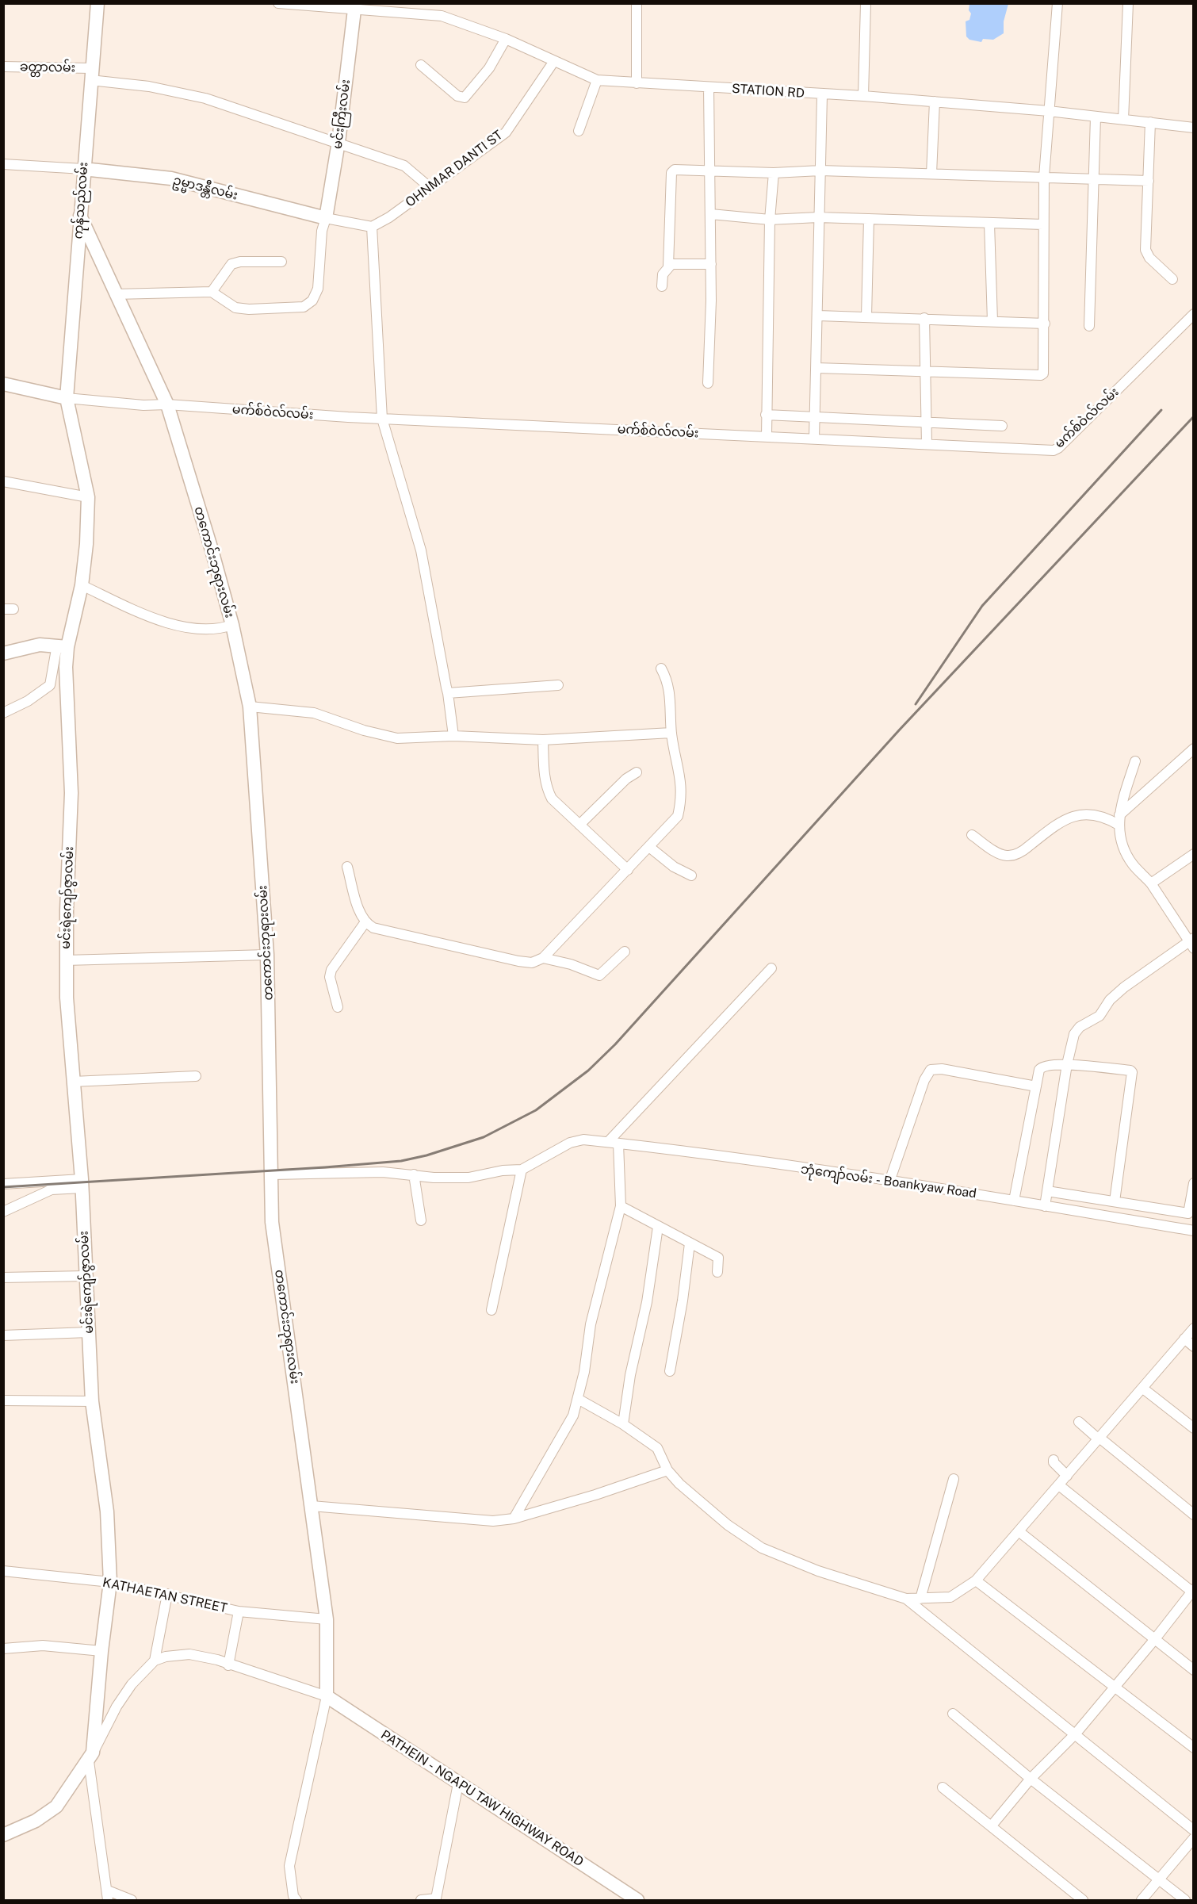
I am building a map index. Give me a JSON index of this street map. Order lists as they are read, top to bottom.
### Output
{
  "streets": {
    "main road": [
      "မင်းကြီးလမ်း",
      "ဥမ္မာဒန္တီလမ်း",
      "ကုန်သည်လမ်း",
      "တကောင်းဘုရားလမ်း",
      "မင်းရဲကျော်ဇွာလမ်း",
      "PATHEIN - NGAPU TAW HIGHWAY ROAD"
    ],
    "street": [
      "ခတ္တာလမ်း",
      "STATION RD",
      "OHNMAR DANTI ST",
      "မက်စ်ဝဲလ်လမ်း",
      "ဘုံကျော်လမ်း - Boankyaw Road",
      "KATHAETAN STREET"
    ]
  },
  "crossings": [
    ["ခတ္တာလမ်း", "မင်းကြီးလမ်း"],
    ["ခတ္တာလမ်း", "OHNMAR DANTI ST"],
    ["ခတ္တာလမ်း", "ကုန်သည်လမ်း"],
    ["STATION RD", "မင်းကြီးလမ်း"],
    ["STATION RD", "OHNMAR DANTI ST"],
    ["မင်းကြီးလမ်း", "ဥမ္မာဒန္တီလမ်း"],
    ["ဥမ္မာဒန္တီလမ်း", "ကုန်သည်လမ်း"],
    ["ကုန်သည်လမ်း", "မက်စ်ဝဲလ်လမ်း"],
    ["ကုန်သည်လမ်း", "တကောင်းဘုရားလမ်း"],
    ["ကုန်သည်လမ်း", "မင်းရဲကျော်ဇွာလမ်း"],
    ["မက်စ်ဝဲလ်လမ်း", "တကောင်းဘုရားလမ်း"],
    ["မက်စ်ဝဲလ်လမ်း", "မင်းရဲကျော်ဇွာလမ်း"],
    ["တကောင်းဘုရားလမ်း", "KATHAETAN STREET"],
    ["တကောင်းဘုရားလမ်း", "PATHEIN - NGAPU TAW HIGHWAY ROAD"],
    ["မင်းရဲကျော်ဇွာလမ်း", "KATHAETAN STREET"]
  ]
}
